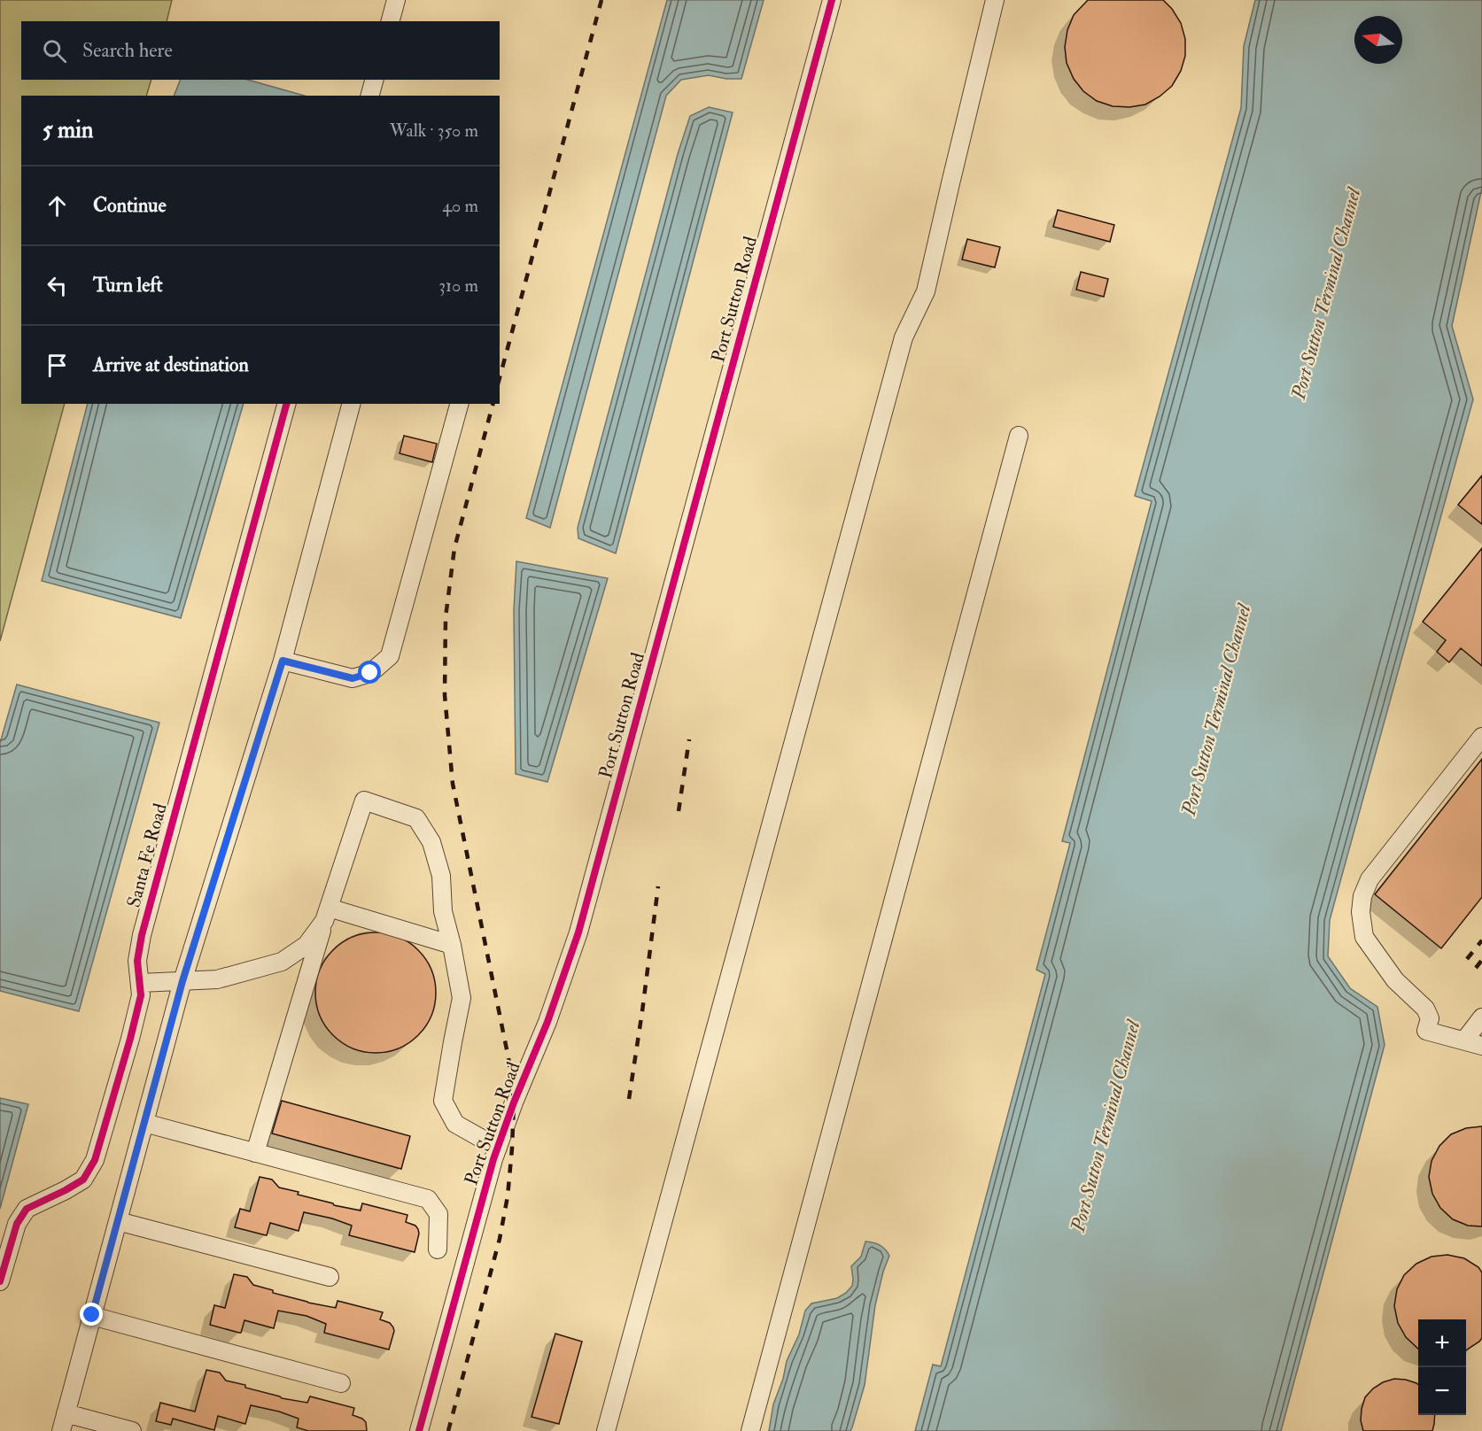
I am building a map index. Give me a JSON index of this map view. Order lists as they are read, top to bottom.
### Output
{
  "streets": {
    "street": ["Port Sutton Road", "Santa Fe Road"]
  },
  "water": ["Port Sutton Terminal Channel"],
  "north": "left",
  "page": {
    "search": "Search here",
    "heading": ["5 min", "Walk · 350 m"],
    "list": [
      ["Continue", "40 m"],
      ["Turn left", "310 m"],
      "Arrive at destination"
    ],
    "map_buttons": ["+", "−"]
  }
}
